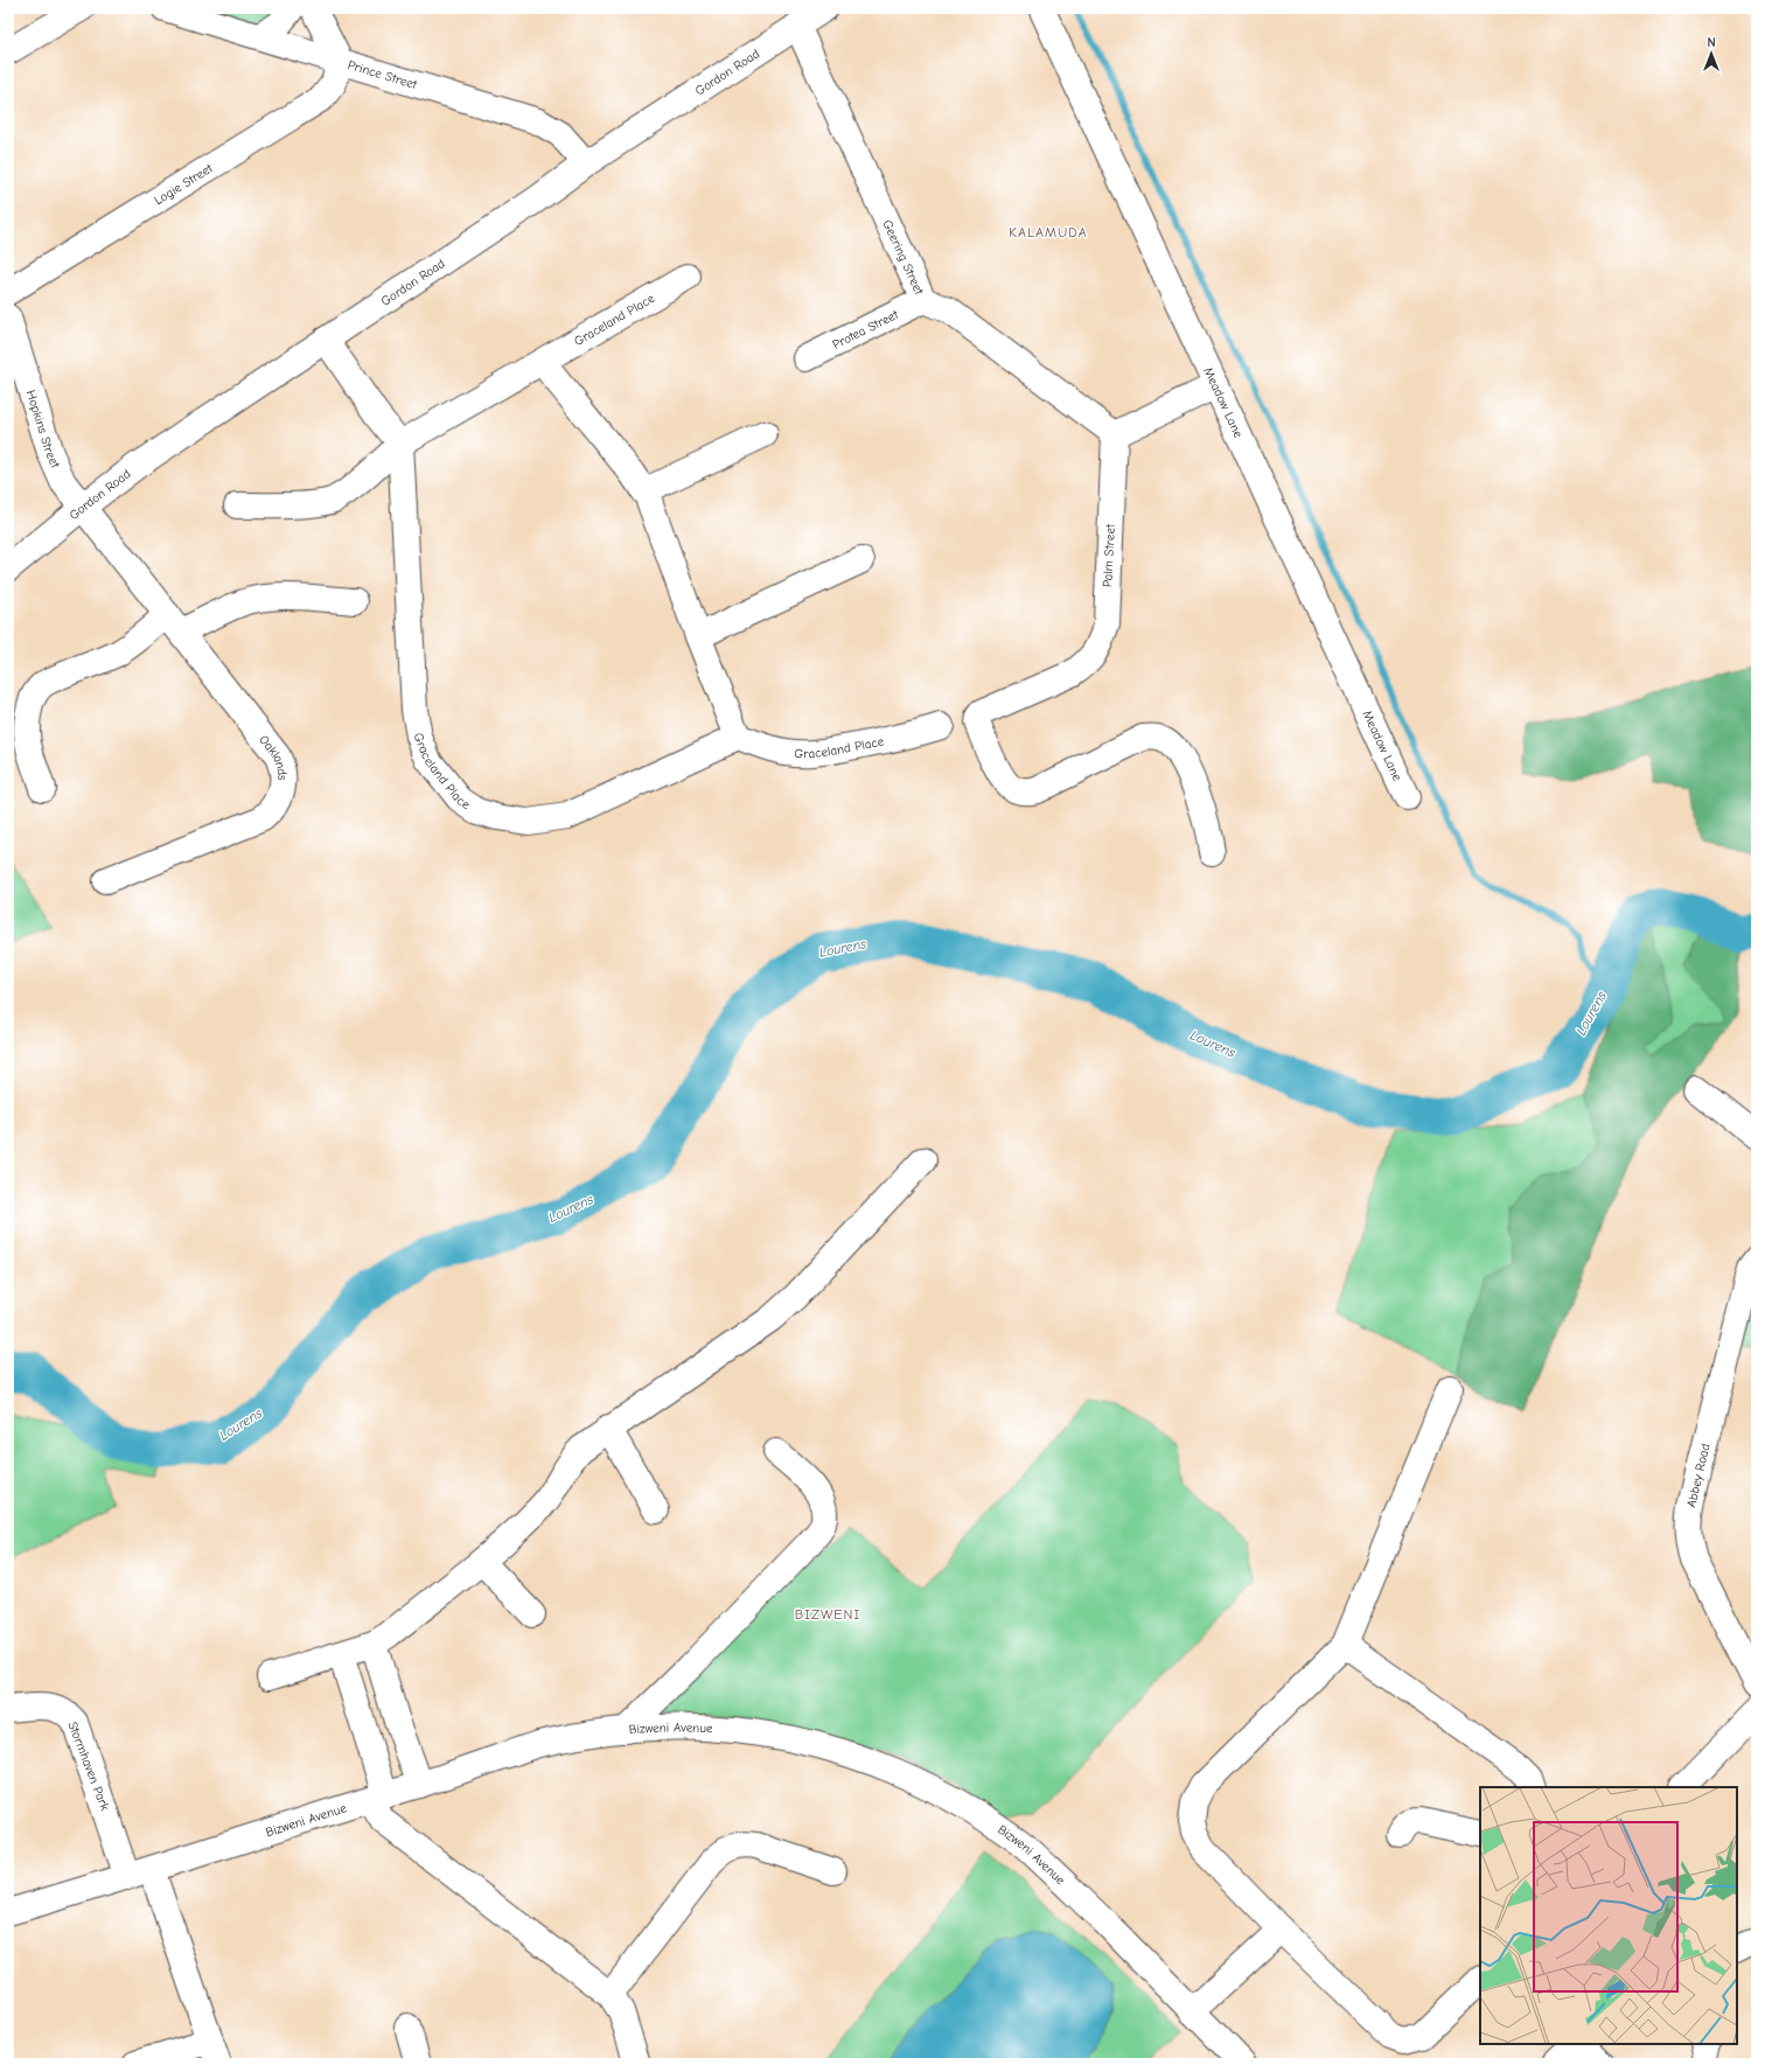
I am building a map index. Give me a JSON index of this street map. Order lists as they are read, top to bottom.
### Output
{
  "streets": {
    "street": [
      "Gordon Road",
      "Prince Street",
      "Logie Street",
      "Geering Street",
      "Graceland Place",
      "Protea Street",
      "Meadow Lane",
      "Hopkins Street",
      "Palm Street",
      "Oaklands",
      "Abbey Road",
      "Bizweni Avenue",
      "Stormhaven Park"
    ]
  },
  "crossings": [
    ["Gordon Road", "Prince Street"],
    ["Gordon Road", "Geering Street"],
    ["Gordon Road", "Hopkins Street"],
    ["Gordon Road", "Oaklands"],
    ["Prince Street", "Logie Street"],
    ["Geering Street", "Protea Street"],
    ["Geering Street", "Palm Street"],
    ["Hopkins Street", "Oaklands"],
    ["Bizweni Avenue", "Stormhaven Park"]
  ],
  "districts": ["KALAMUDA", "BIZWENI"],
  "water": ["Lourens"],
  "north": "top"
}
